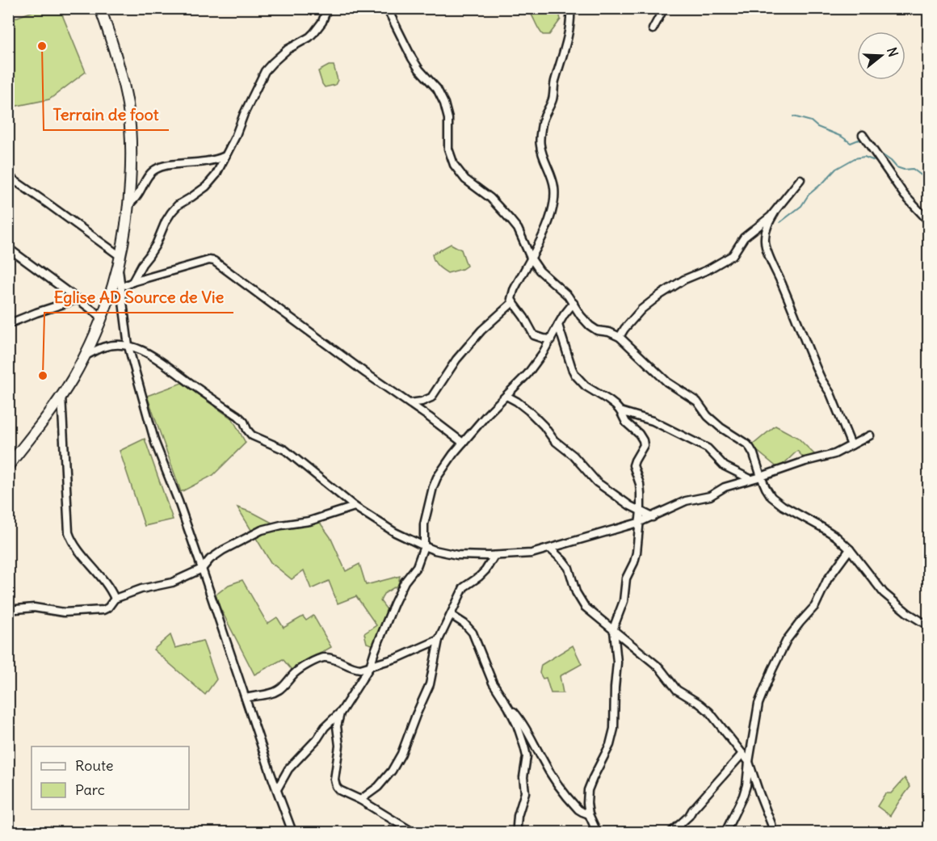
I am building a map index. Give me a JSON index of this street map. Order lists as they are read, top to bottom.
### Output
{
  "places": ["Terrain de foot", "Eglise AD Source de Vie"],
  "legend": ["Route", "Parc"],
  "north": "right"
}
